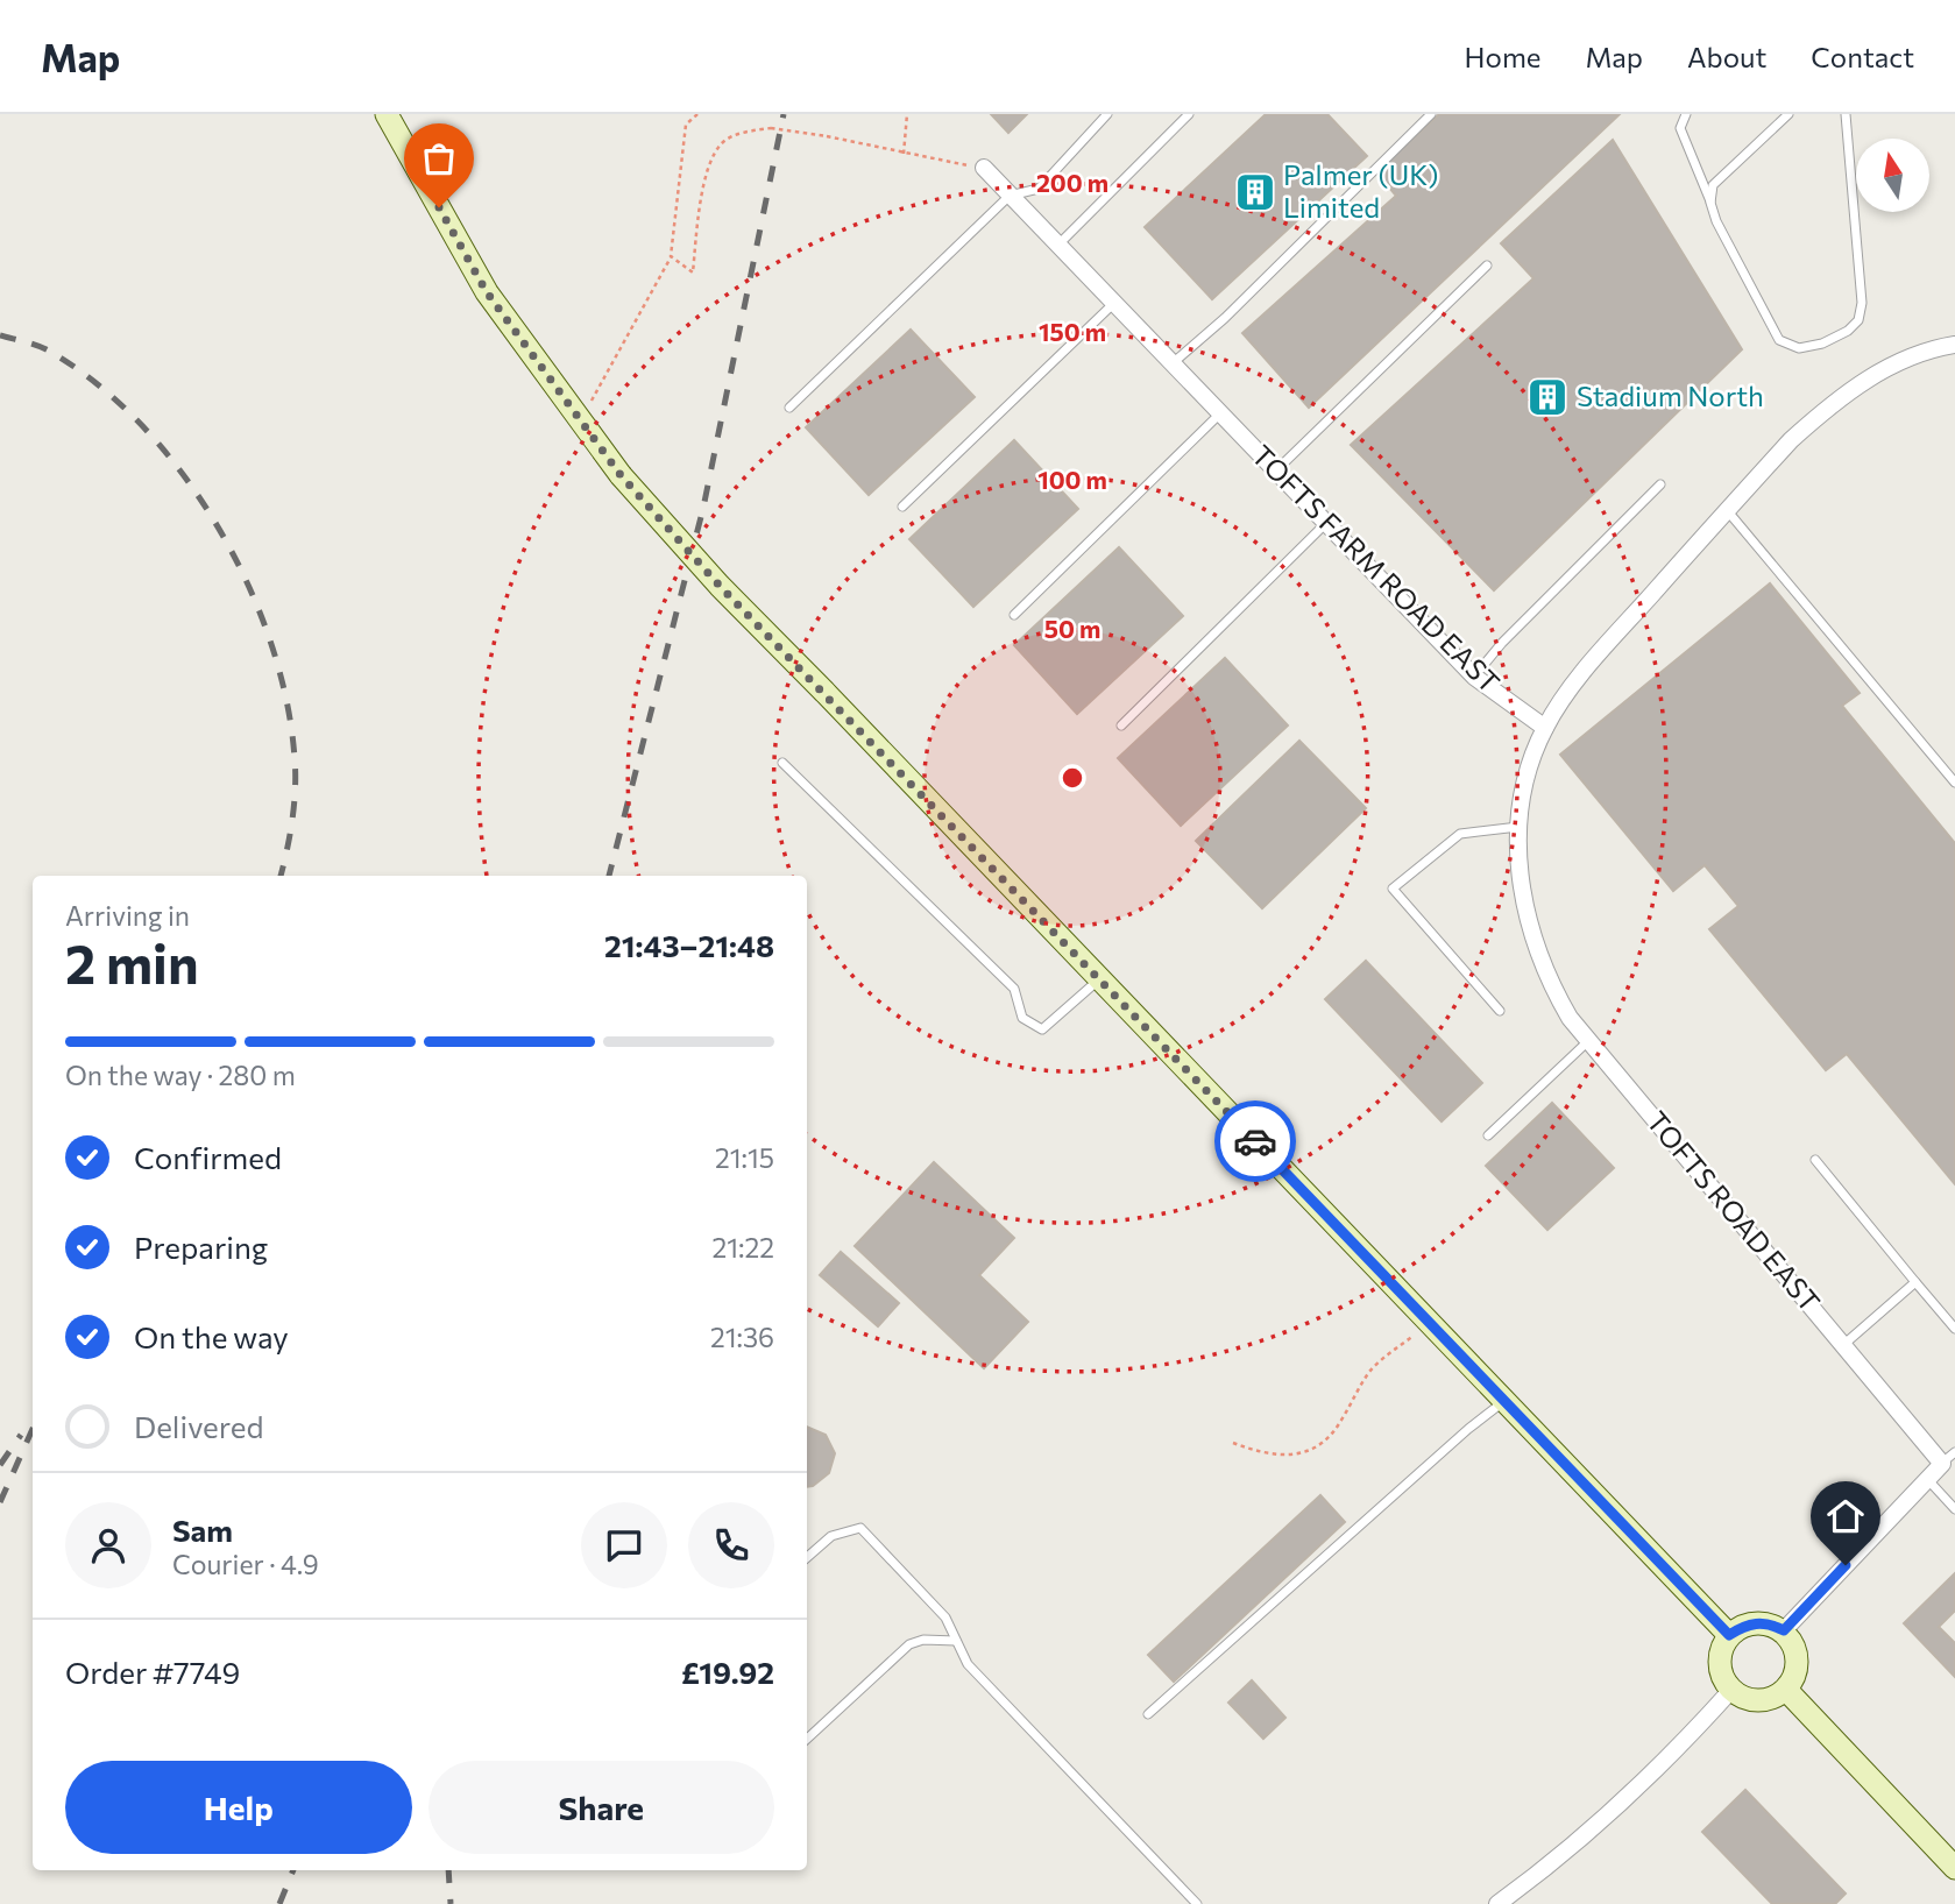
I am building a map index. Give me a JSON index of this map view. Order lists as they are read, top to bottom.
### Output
{
  "streets": {
    "street": ["TOFTS FARM ROAD EAST", "TOFTS ROAD EAST"]
  },
  "crossings": [
    ["TOFTS FARM ROAD EAST", "TOFTS ROAD EAST"]
  ],
  "places": {
    "building": ["Palmer (UK) Limited", "Stadium North"]
  },
  "north": "top",
  "page": {
    "header": "Map",
    "nav": [
      "Home",
      "Map",
      "About",
      "Contact"
    ],
    "heading": ["2 min", "Arriving in", "21:43–21:48"],
    "panel": [
      "Sam",
      "Courier · 4.9",
      "Order #7749",
      "£19.92"
    ],
    "bar": "On the way · 280 m",
    "list": [
      ["Confirmed", "21:15"],
      ["Preparing", "21:22"],
      ["On the way", "21:36"],
      "Delivered"
    ],
    "buttons": ["Help", "Share"]
  },
  "rings": [
    "200 m",
    "150 m",
    "100 m",
    "50 m"
  ]
}
